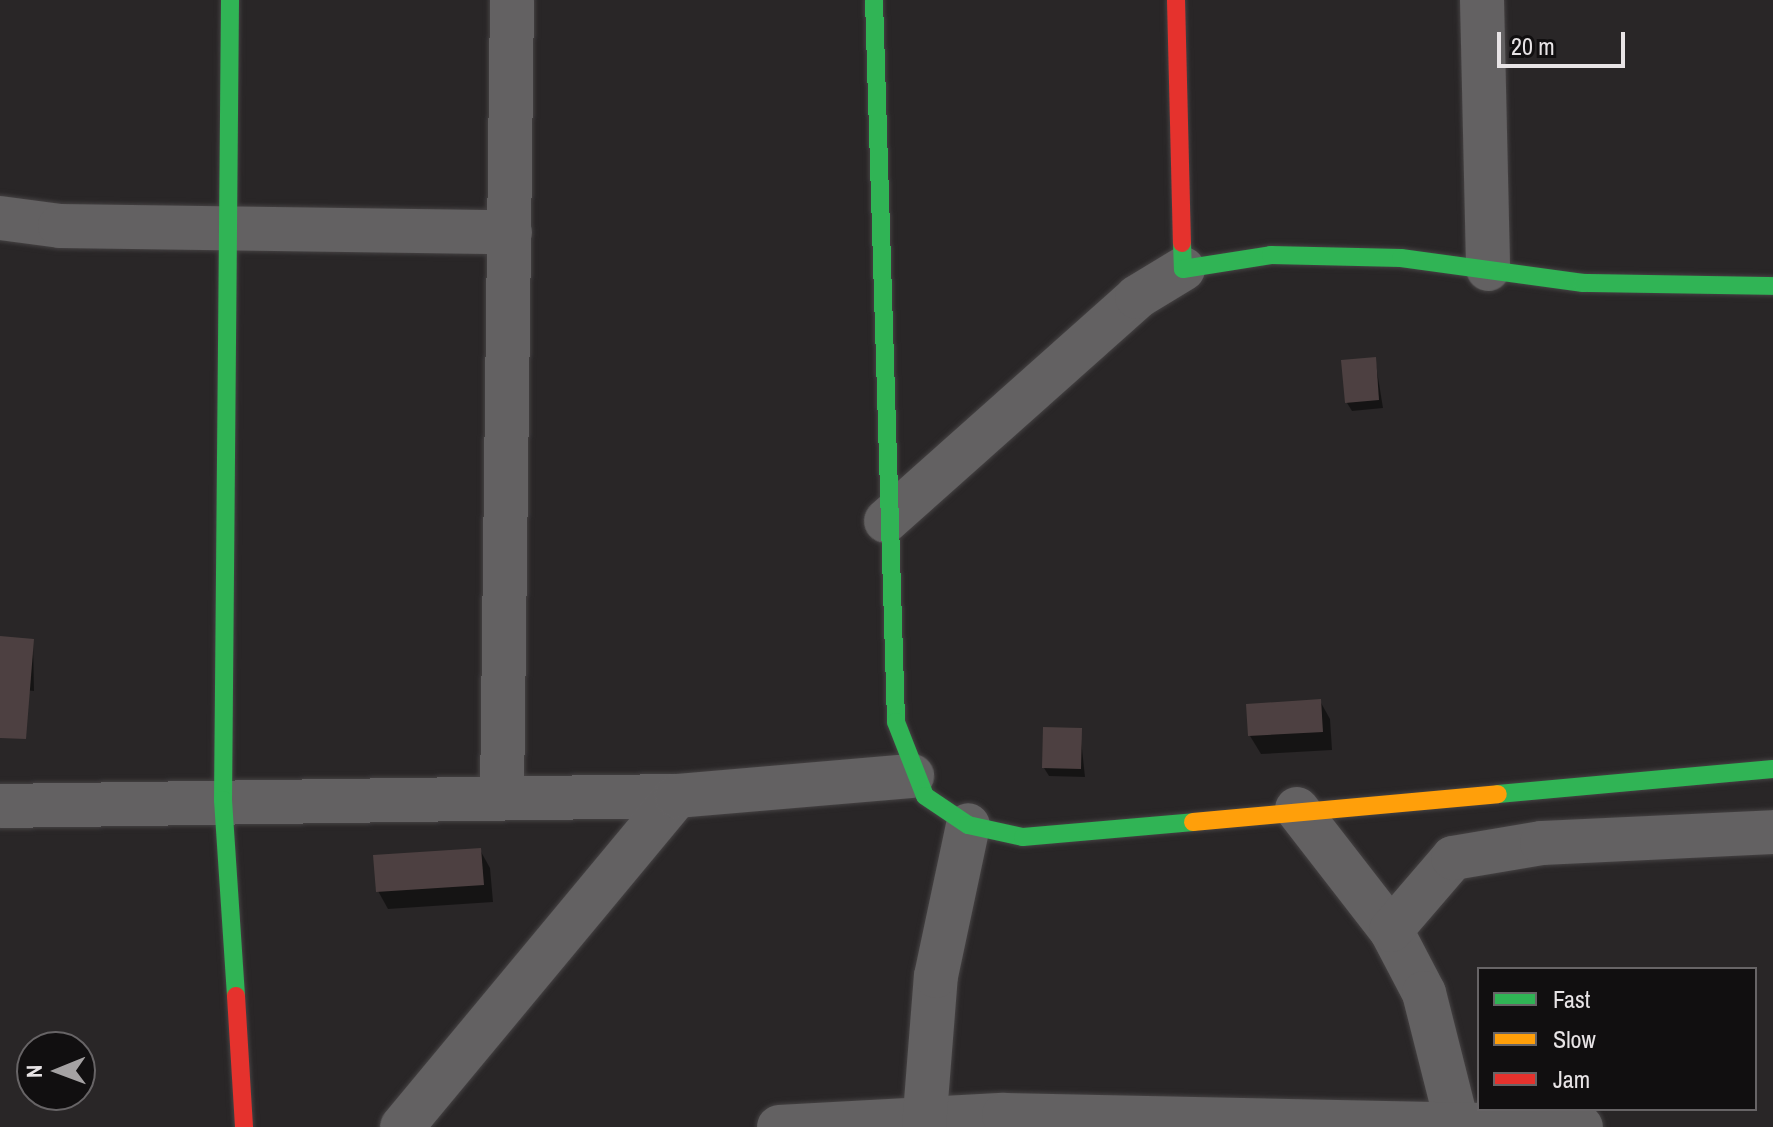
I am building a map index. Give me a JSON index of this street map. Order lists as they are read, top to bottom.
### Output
{
  "legend": ["Fast", "Slow", "Jam"],
  "scale_bar": "20 m",
  "north": "left"
}
